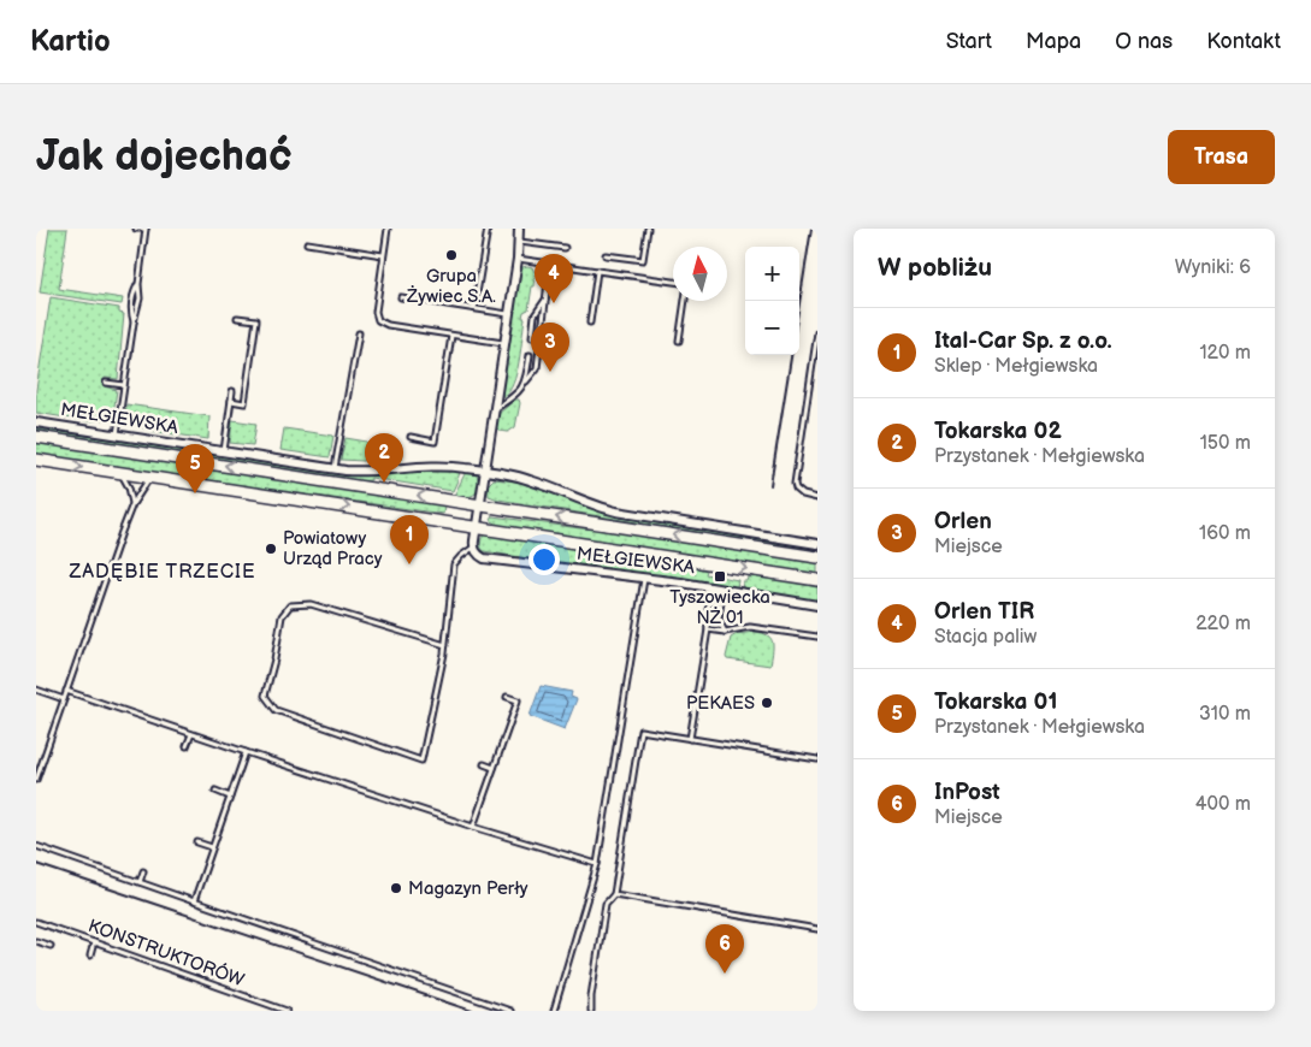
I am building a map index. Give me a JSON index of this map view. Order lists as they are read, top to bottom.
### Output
{
  "streets": {
    "main road": ["MEŁGIEWSKA"],
    "lane": ["KONSTRUKTORÓW"]
  },
  "districts": ["ZADĘBIE TRZECIE"],
  "places": {
    "other": [
      "Grupa Żywiec S.A.",
      "Powiatowy Urząd Pracy",
      "PEKAES",
      "Magazyn Perły"
    ],
    "transit": ["Tyszowiecka NŻ 01"]
  },
  "north": "top",
  "page": {
    "header": "Kartio",
    "nav": [
      "Start",
      "Mapa",
      "O nas",
      "Kontakt"
    ],
    "buttons": "Trasa",
    "title": "Jak dojechać",
    "heading": ["W pobliżu", "Wyniki: 6"],
    "map_buttons": ["+", "−"],
    "pins": [
      "4",
      "3",
      "2",
      "5",
      "1",
      "6"
    ],
    "list": [
      {
        "mark": "1",
        "name": "Ital-Car Sp. z o.o.",
        "note": "Sklep · Mełgiewska",
        "value": "120 m"
      },
      {
        "mark": "2",
        "name": "Tokarska 02",
        "note": "Przystanek · Mełgiewska",
        "value": "150 m"
      },
      {
        "mark": "3",
        "name": "Orlen",
        "note": "Miejsce",
        "value": "160 m"
      },
      {
        "mark": "4",
        "name": "Orlen TIR",
        "note": "Stacja paliw",
        "value": "220 m"
      },
      {
        "mark": "5",
        "name": "Tokarska 01",
        "note": "Przystanek · Mełgiewska",
        "value": "310 m"
      },
      {
        "mark": "6",
        "name": "InPost",
        "note": "Miejsce",
        "value": "400 m"
      }
    ]
  }
}
